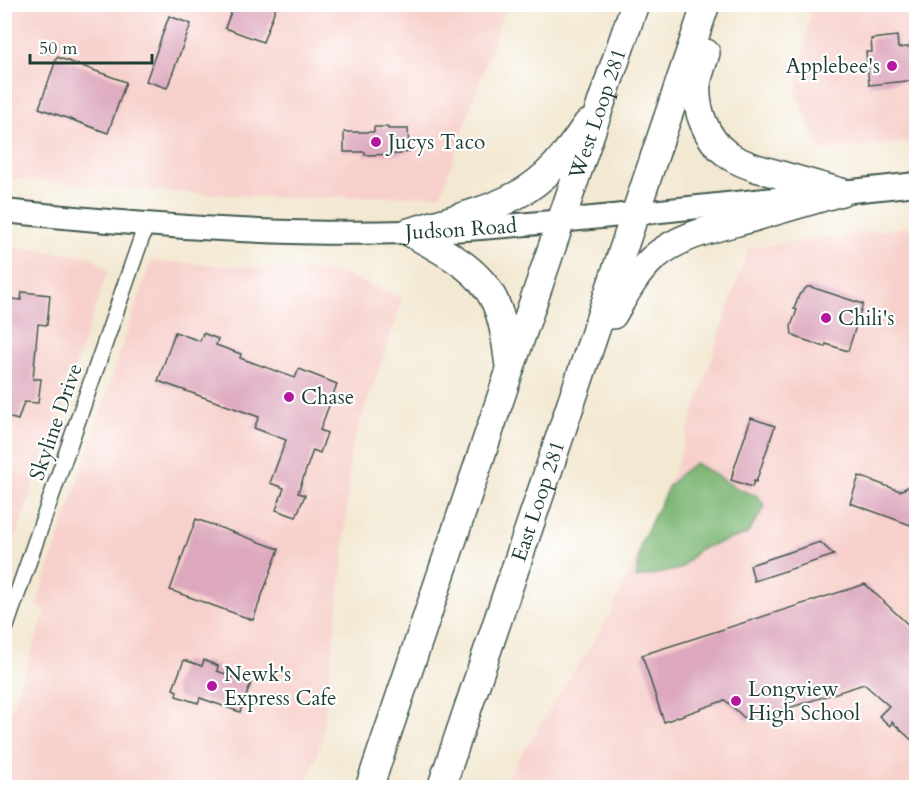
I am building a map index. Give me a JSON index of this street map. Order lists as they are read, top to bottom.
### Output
{
  "streets": {
    "highway": ["West Loop 281", "East Loop 281"],
    "main road": ["Judson Road"],
    "street": ["Skyline Drive"]
  },
  "crossings": [
    ["West Loop 281", "Judson Road"],
    ["Judson Road", "Skyline Drive"],
    ["Judson Road", "East Loop 281"]
  ],
  "places": [
    "Applebee's",
    "Jucys Taco",
    "Chili's",
    "Chase",
    "Newk's Express Cafe",
    "Longview High School"
  ],
  "scale_bar": "50 m"
}
